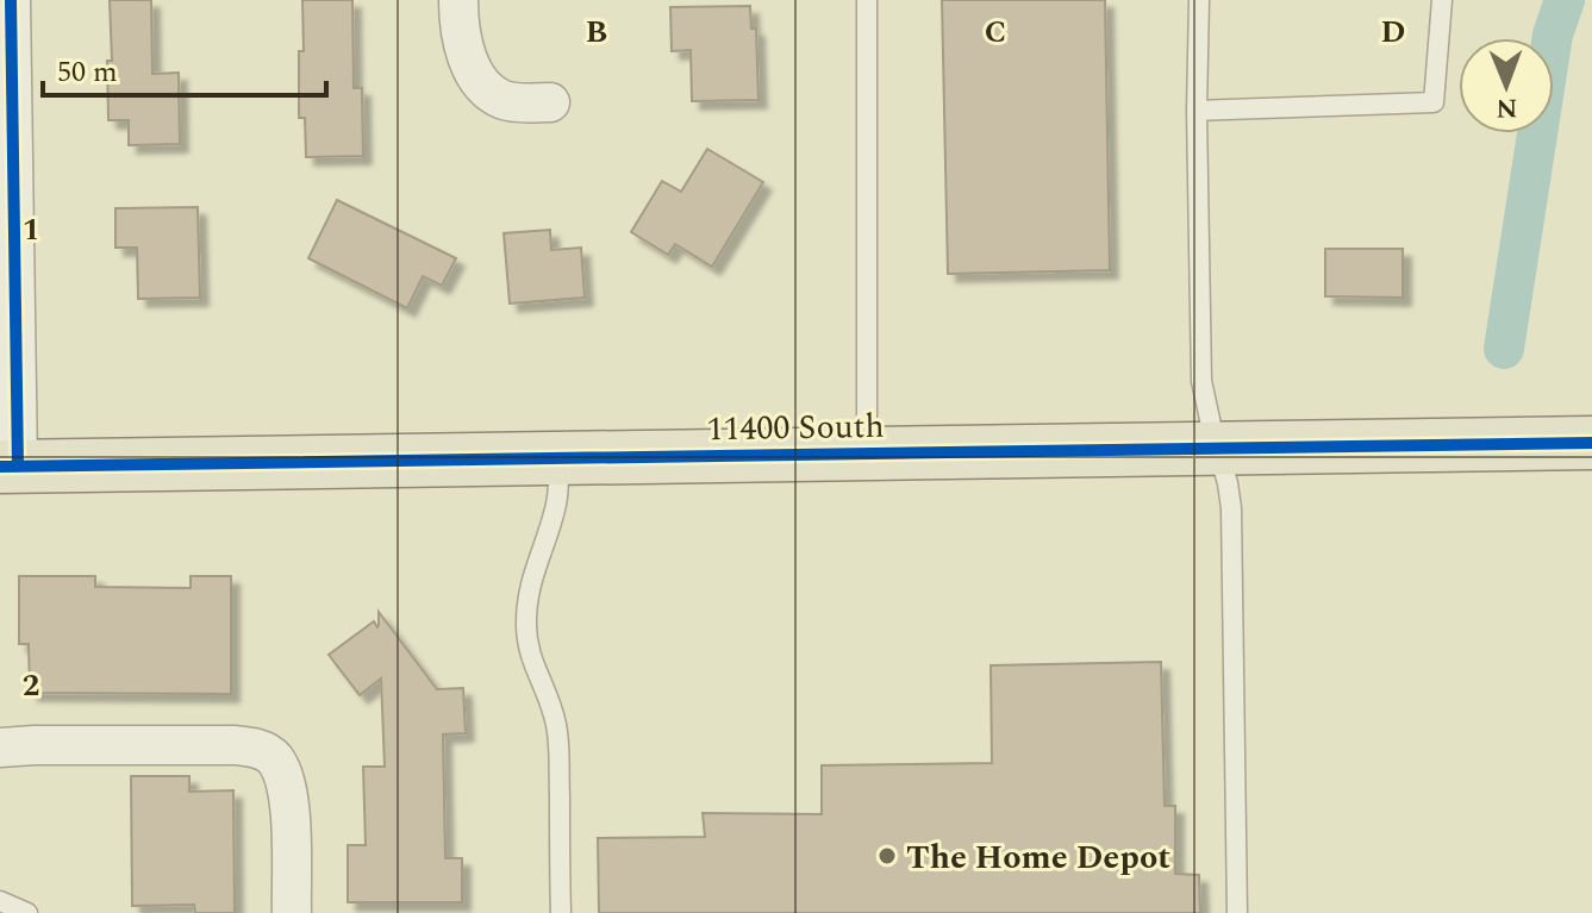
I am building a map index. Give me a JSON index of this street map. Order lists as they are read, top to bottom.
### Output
{
  "streets": {
    "main road": ["11400 South"]
  },
  "places": ["The Home Depot"],
  "scale_bar": "50 m",
  "north": "bottom",
  "grid": {
    "columns": ["B", "C", "D"],
    "rows": ["1", "2"]
  }
}
